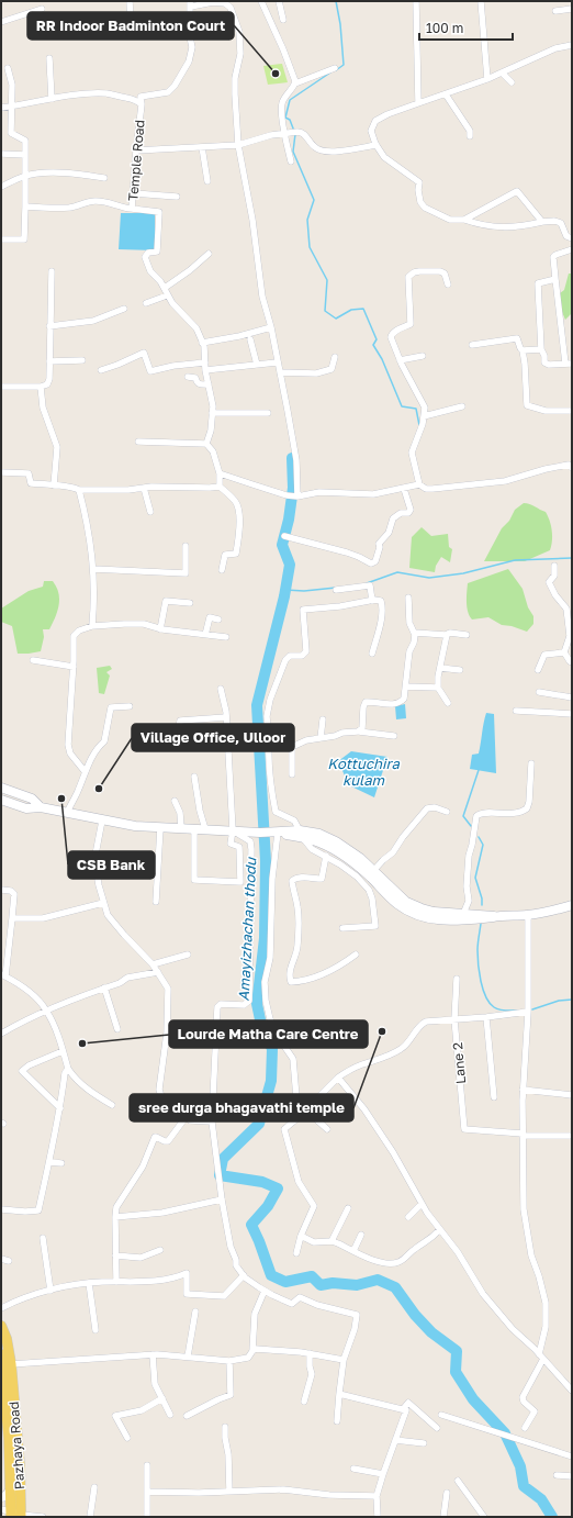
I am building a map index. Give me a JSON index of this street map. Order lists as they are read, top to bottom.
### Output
{
  "streets": {
    "main road": ["Pazhaya Road"],
    "street": ["Temple Road", "Lane 2"]
  },
  "water": ["Kottuchira kulam", "Amayizhachan thodu"],
  "places": [
    "RR Indoor Badminton Court",
    "Village Office, Ulloor",
    "CSB Bank",
    "sree durga bhagavathi temple",
    "Lourde Matha Care Centre"
  ],
  "scale_bar": "100 m"
}
